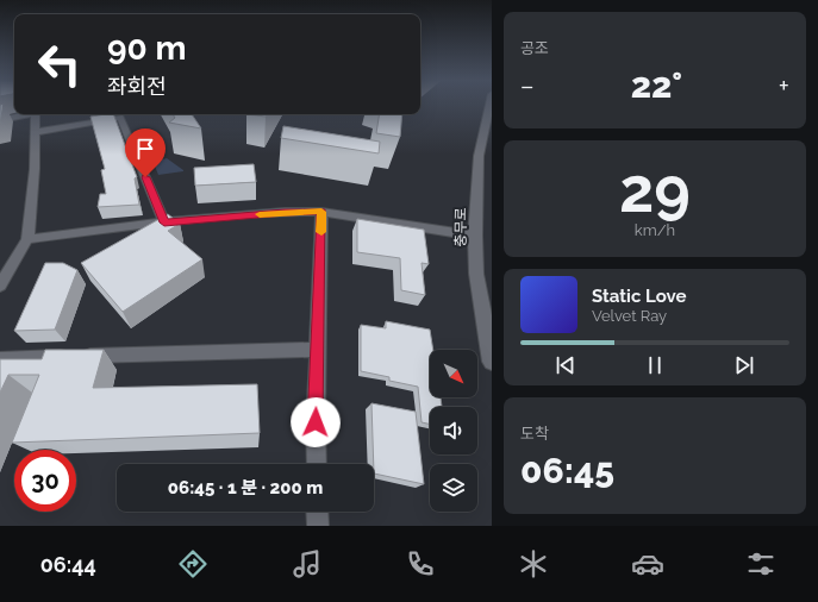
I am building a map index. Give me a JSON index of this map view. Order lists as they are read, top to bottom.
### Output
{
  "streets": {
    "main road": ["충무로"]
  },
  "north": "bottom right",
  "page": {
    "tile": [
      "공조",
      ["29", "km/h"],
      ["도착", "06:45"]
    ],
    "turn": ["90 m", "좌회전"],
    "heat": ["−", "22°", "+"],
    "song": ["Static Love", "Velvet Ray"],
    "limit": "30",
    "trip": "06:45 · 1 분 · 200 m",
    "tabs": "06:44"
  }
}
